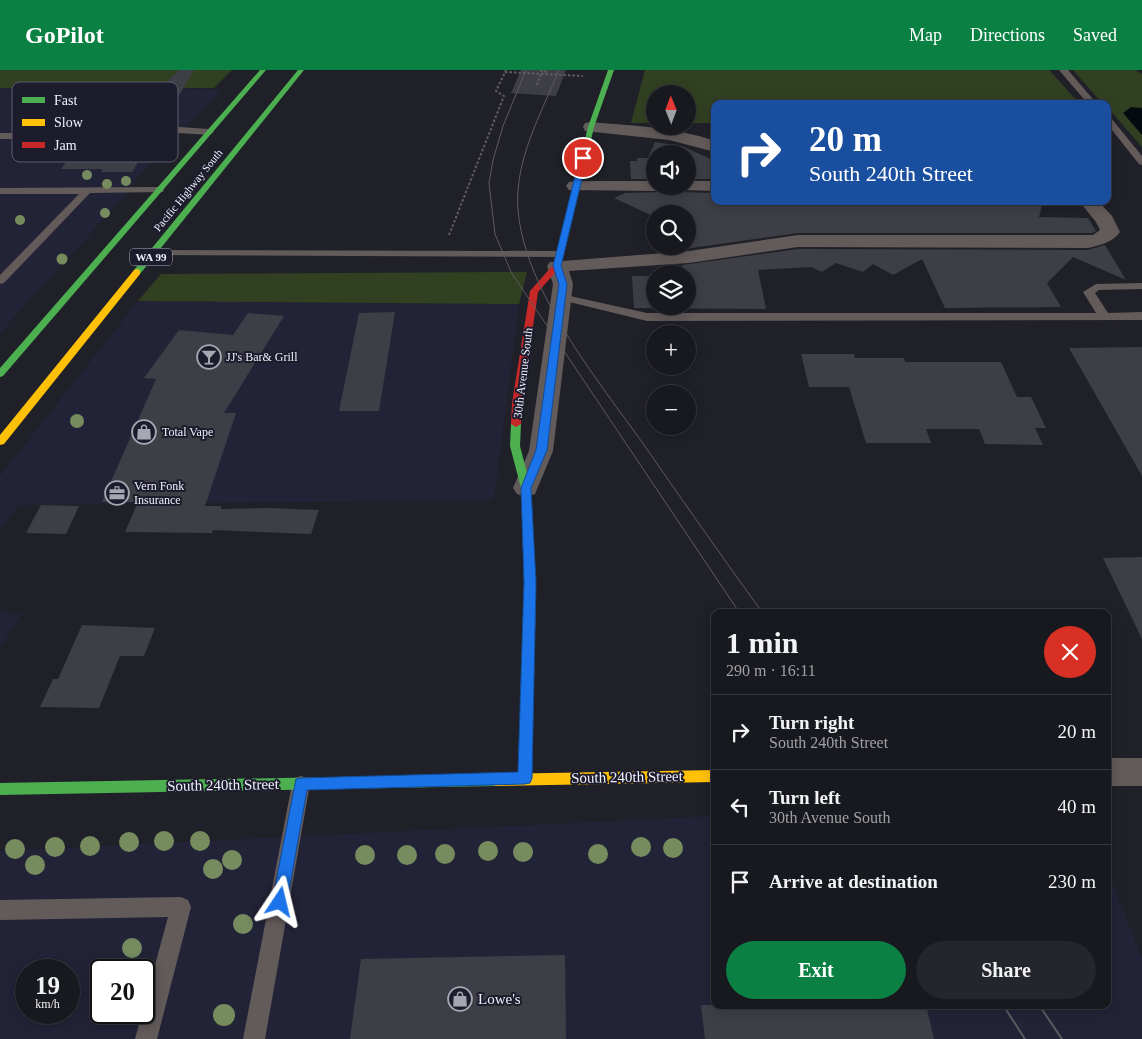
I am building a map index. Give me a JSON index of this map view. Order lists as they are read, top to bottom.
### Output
{
  "streets": {
    "street": [
      "Pacific Highway South",
      "WA 99",
      "30th Avenue South",
      "South 240th Street"
    ]
  },
  "crossings": [
    ["30th Avenue South", "South 240th Street"]
  ],
  "places": {
    "bar": ["JJ's Bar& Grill"],
    "shop": ["Total Vape", "Lowe's"],
    "office": ["Vern Fonk Insurance"]
  },
  "legend": ["Fast", "Slow", "Jam"],
  "north": "top",
  "page": {
    "header": "GoPilot",
    "nav": ["Map", "Directions", "Saved"],
    "map_buttons": ["+", "−"],
    "turn": ["20 m", "South 240th Street"],
    "heading": ["1 min", "290 m · 16:11"],
    "list": [
      {
        "name": "Turn right",
        "note": "South 240th Street",
        "value": "20 m"
      },
      {
        "name": "Turn left",
        "note": "30th Avenue South",
        "value": "40 m"
      },
      {
        "name": "Arrive at destination",
        "value": "230 m"
      }
    ],
    "buttons": ["Exit", "Share"],
    "speed": "19 km/h",
    "limit": "20"
  }
}
